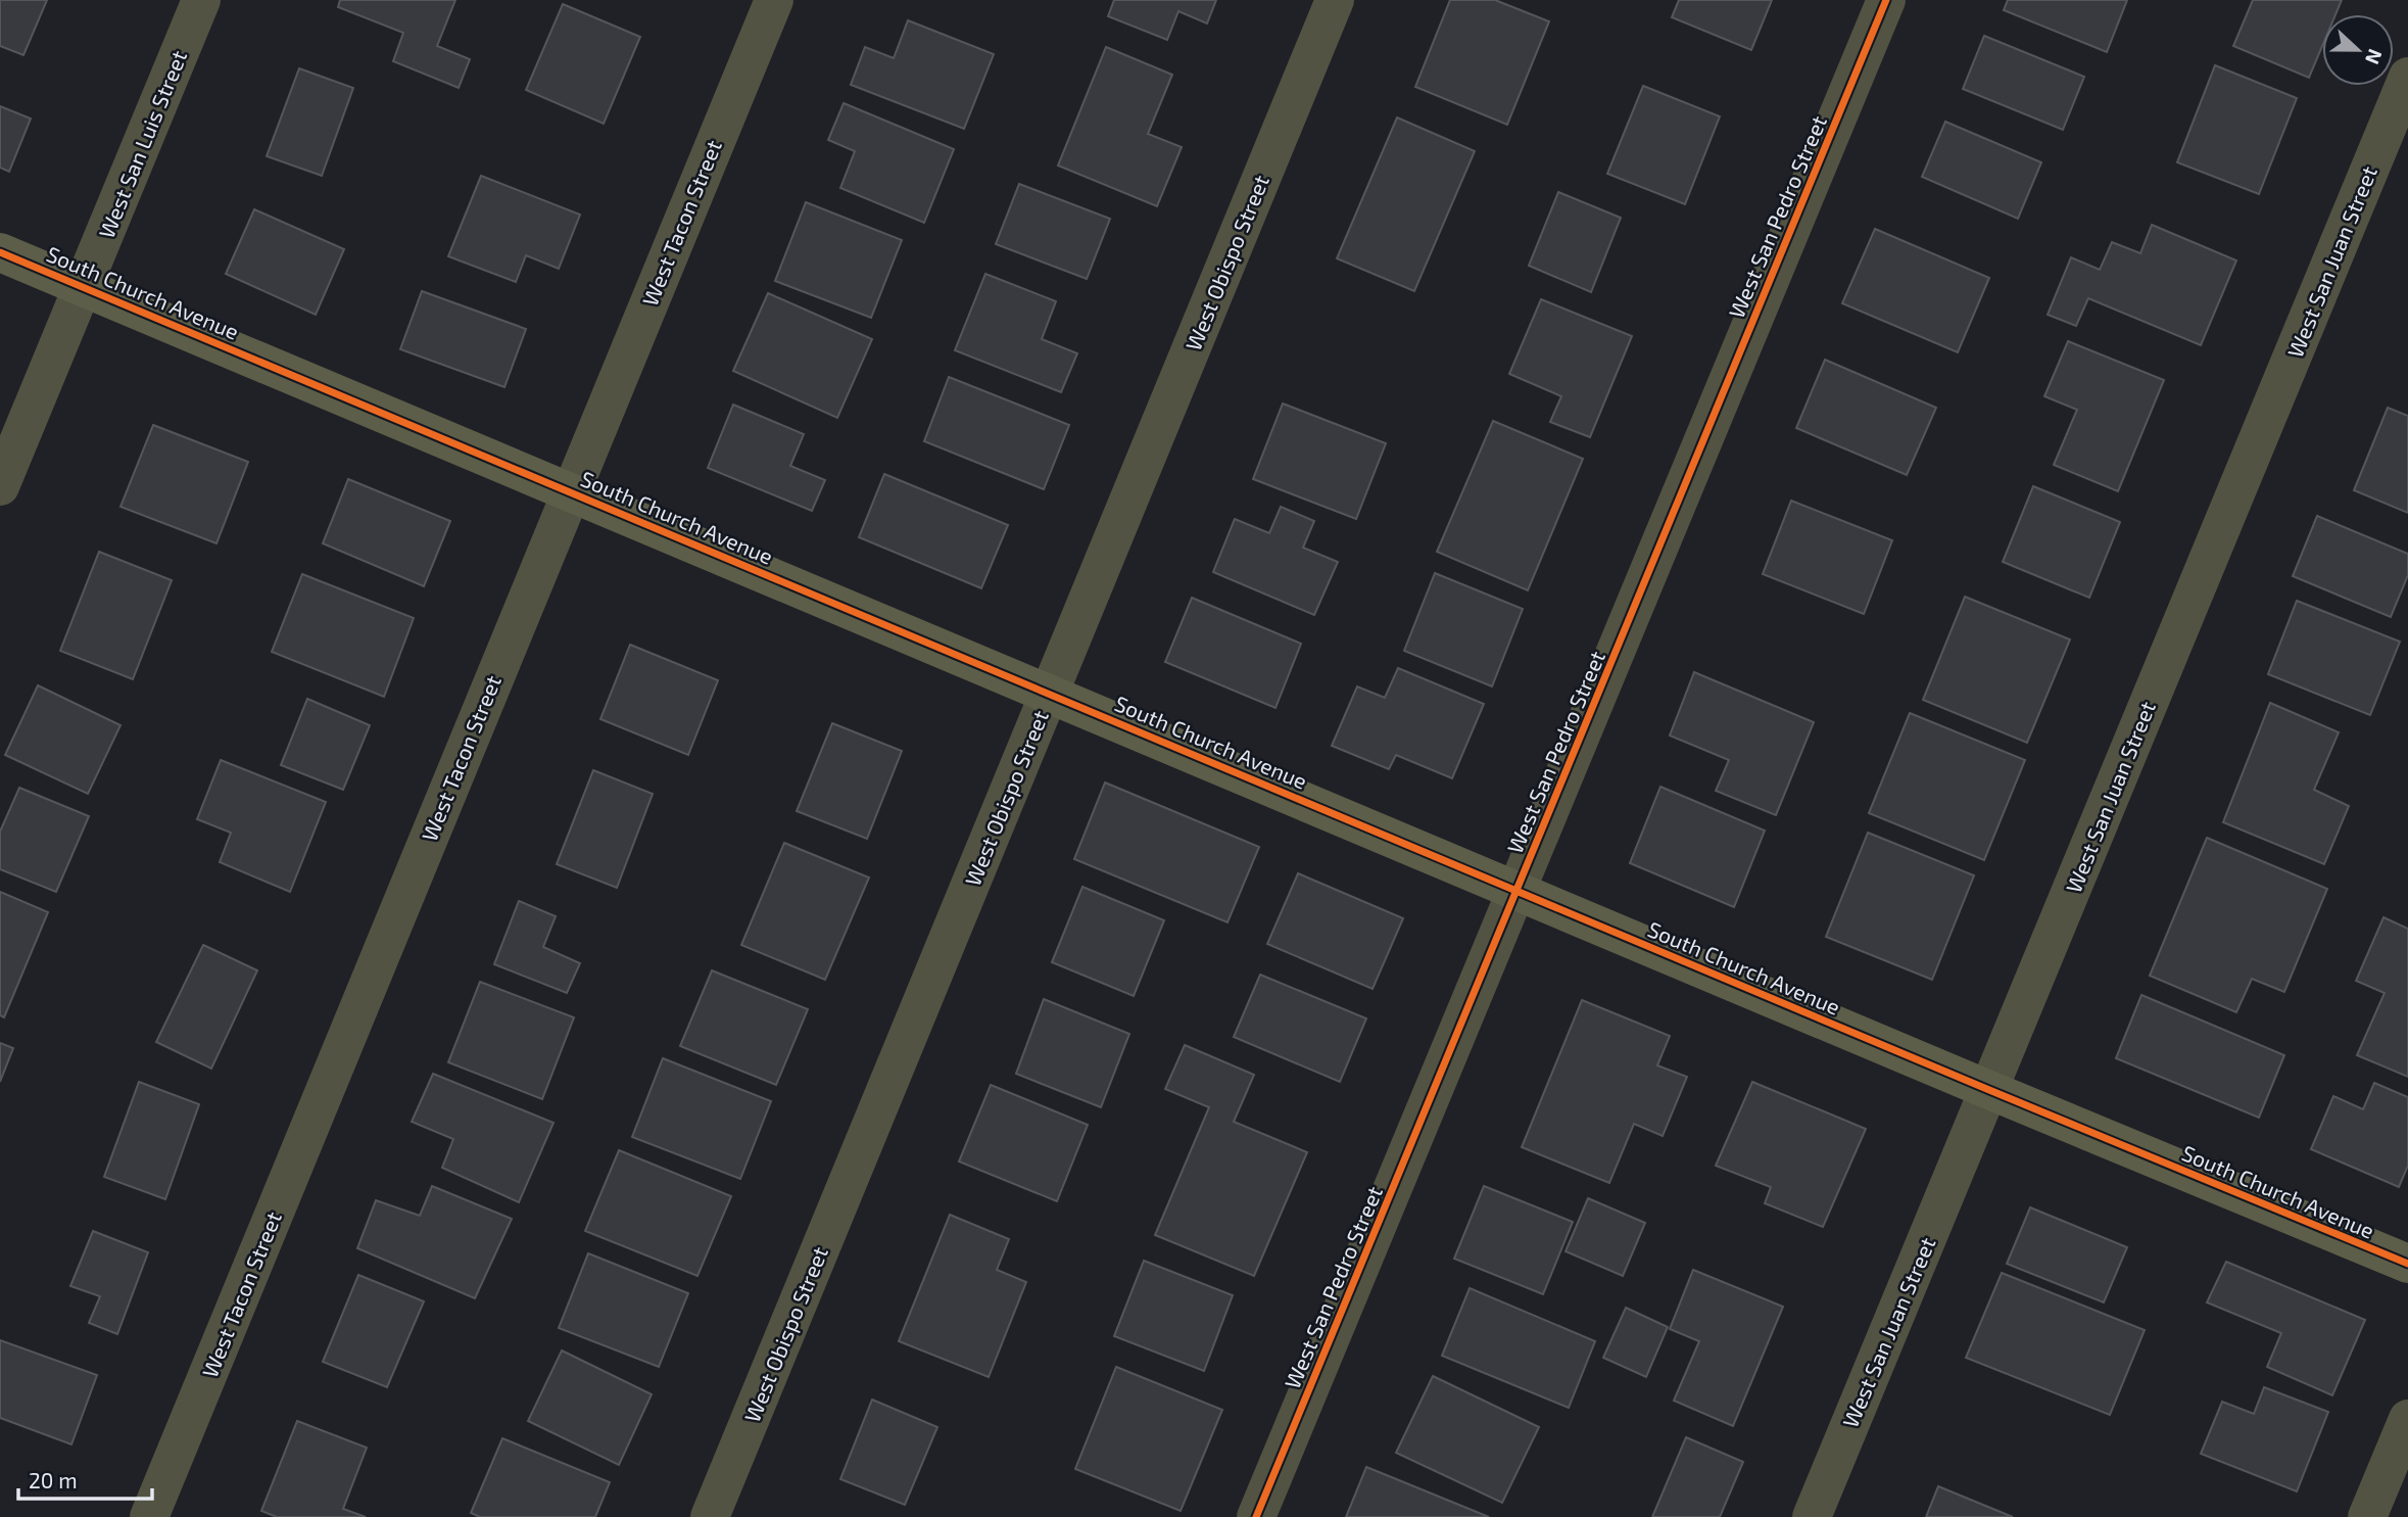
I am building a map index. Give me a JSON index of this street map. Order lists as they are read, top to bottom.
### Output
{
  "streets": {
    "street": [
      "West San Luis Street",
      "West San Pedro Street",
      "West Tacon Street",
      "West San Juan Street",
      "West Obispo Street",
      "South Church Avenue"
    ]
  },
  "crossings": [
    ["West San Luis Street", "South Church Avenue"],
    ["West San Pedro Street", "South Church Avenue"],
    ["West Tacon Street", "South Church Avenue"],
    ["West San Juan Street", "South Church Avenue"],
    ["West Obispo Street", "South Church Avenue"]
  ],
  "scale_bar": "20 m",
  "north": "right"
}
